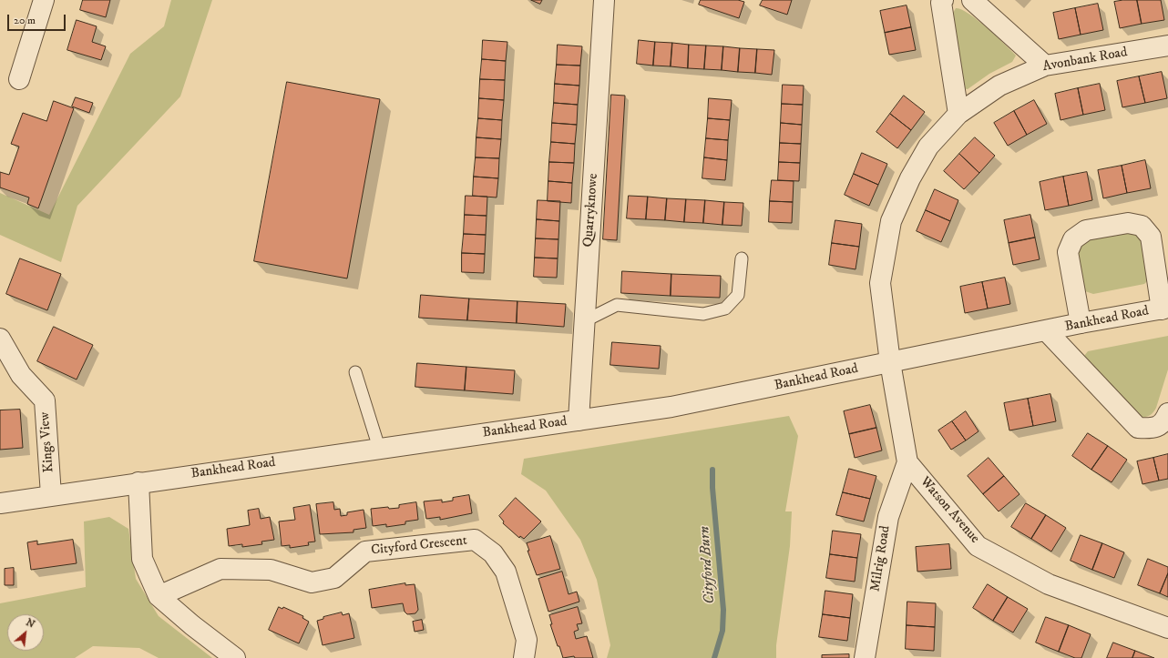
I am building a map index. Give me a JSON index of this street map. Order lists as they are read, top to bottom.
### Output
{
  "streets": {
    "street": [
      "Avonbank Road",
      "Quarryknowe",
      "Bankhead Road",
      "Kings View",
      "Watson Avenue",
      "Cityford Crescent",
      "Milrig Road"
    ]
  },
  "crossings": [
    ["Avonbank Road", "Bankhead Road"],
    ["Quarryknowe", "Bankhead Road"],
    ["Bankhead Road", "Kings View"],
    ["Watson Avenue", "Milrig Road"]
  ],
  "water": ["Cityford Burn"],
  "scale_bar": "20 m",
  "north": "top right"
}
